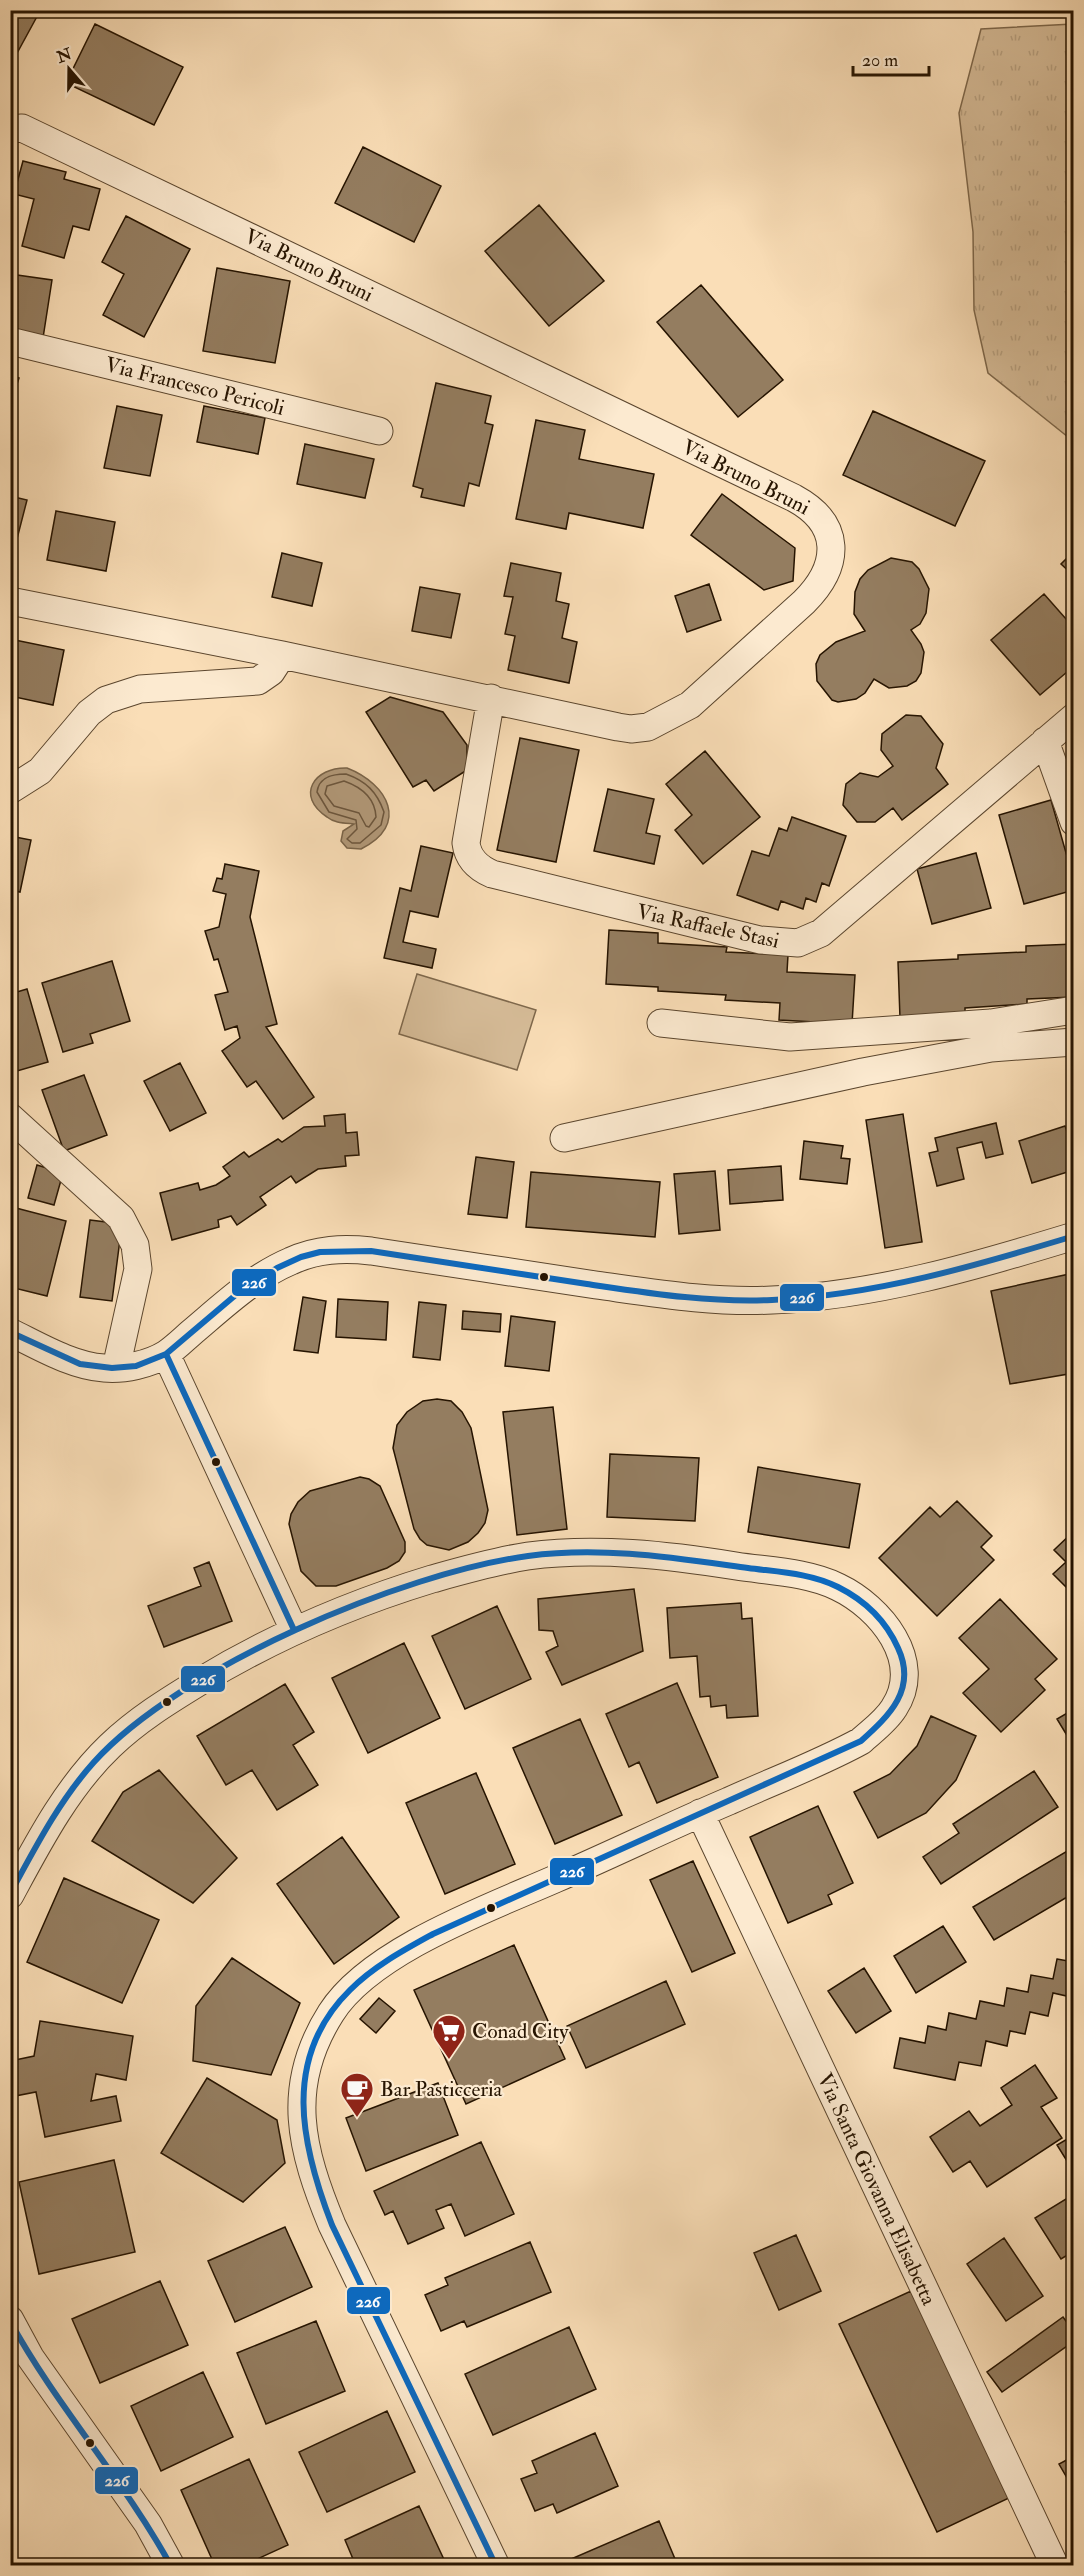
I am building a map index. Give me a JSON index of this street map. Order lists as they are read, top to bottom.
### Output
{
  "streets": {
    "street": [
      "Via Bruno Bruni",
      "Via Francesco Pericoli",
      "Via Raffaele Stasi",
      "Via Santa Giovanna Elisabetta"
    ]
  },
  "crossings": [
    ["Via Bruno Bruni", "Via Raffaele Stasi"]
  ],
  "places": {
    "supermarket": ["Conad City"],
    "cafe": ["Bar Pasticceria"]
  },
  "lines": ["transit line 226"],
  "scale_bar": "20 m",
  "north": "top"
}
